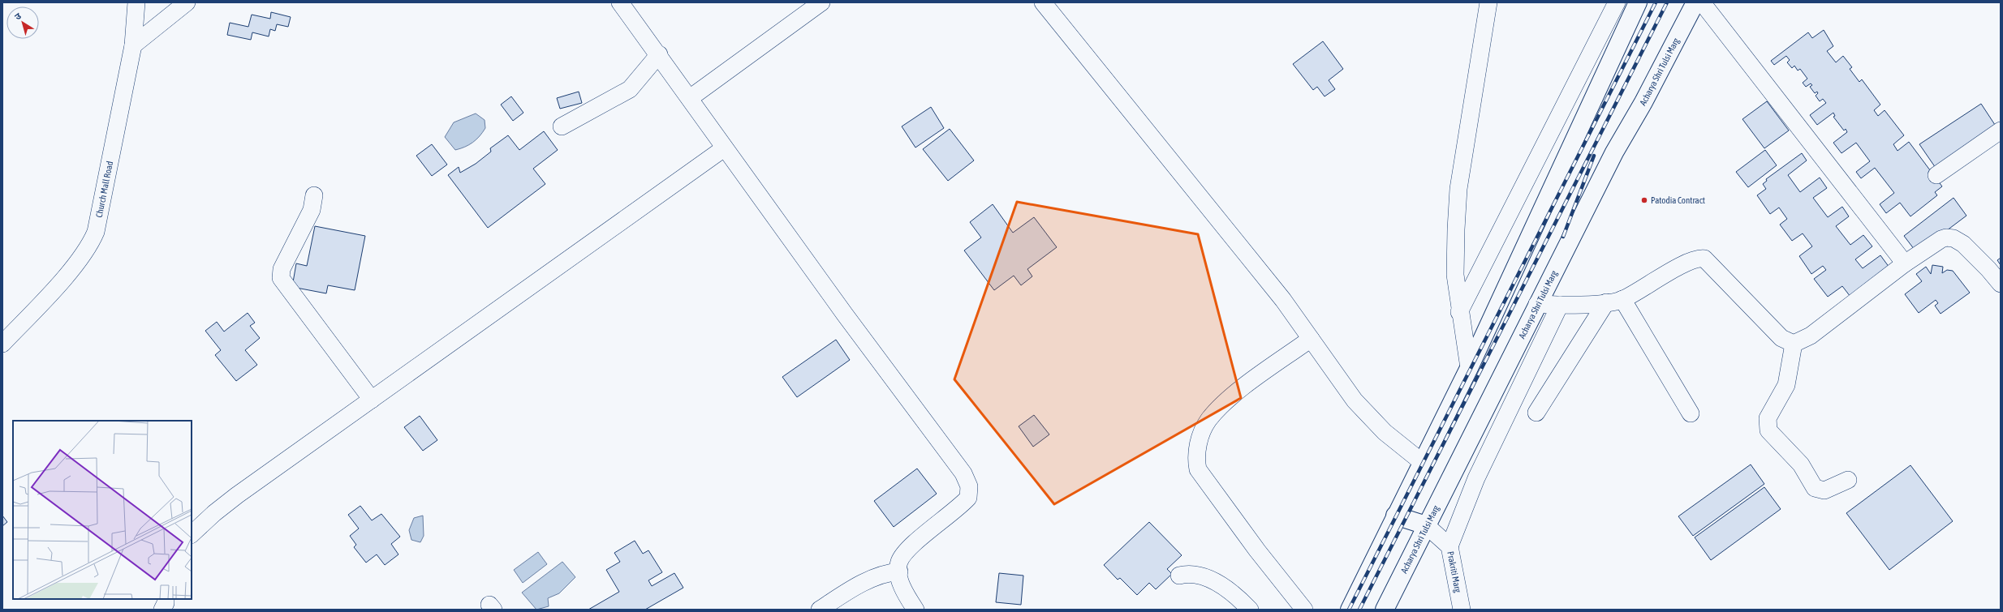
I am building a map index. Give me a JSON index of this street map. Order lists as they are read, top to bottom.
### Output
{
  "streets": {
    "highway": ["Acharya Shri Tulsi Marg"],
    "street": ["Church Mall Road", "Prakriti Marg"]
  },
  "crossings": [
    ["Acharya Shri Tulsi Marg", "Prakriti Marg"]
  ],
  "places": ["Patodia Contract"],
  "north": "top left"
}
